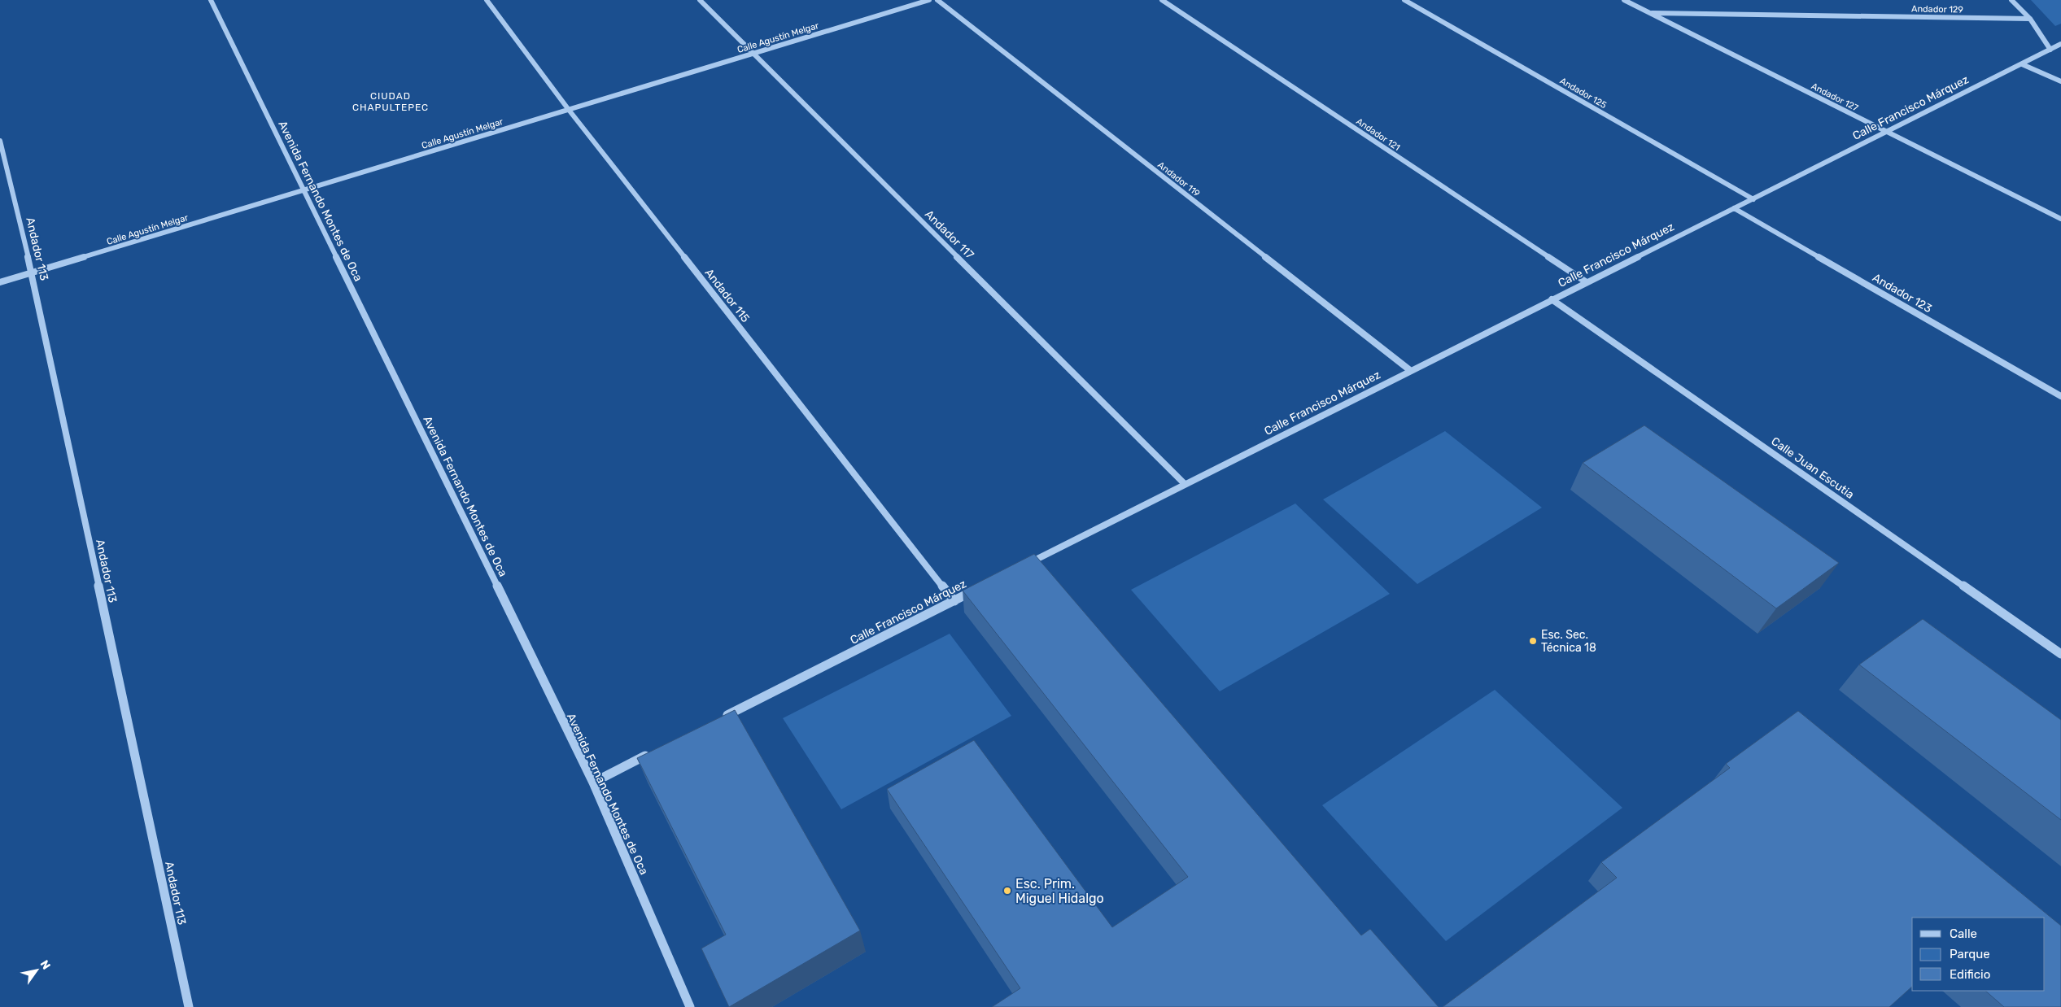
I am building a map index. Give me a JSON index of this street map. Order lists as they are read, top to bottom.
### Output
{
  "streets": {
    "street": [
      "Andador 129",
      "Calle Agustín Melgar",
      "Andador 125",
      "Andador 127",
      "Calle Francisco Márquez",
      "Andador 121",
      "Andador 119",
      "Avenida Fernando Montes de Oca",
      "Andador 117",
      "Andador 113",
      "Andador 123",
      "Andador 115",
      "Calle Juan Escutia"
    ]
  },
  "crossings": [
    ["Andador 129", "Andador 127"],
    ["Calle Agustín Melgar", "Avenida Fernando Montes de Oca"],
    ["Calle Agustín Melgar", "Andador 117"],
    ["Calle Agustín Melgar", "Andador 113"],
    ["Calle Agustín Melgar", "Andador 115"],
    ["Andador 125", "Calle Francisco Márquez"],
    ["Andador 127", "Calle Francisco Márquez"],
    ["Calle Francisco Márquez", "Andador 121"],
    ["Calle Francisco Márquez", "Andador 119"],
    ["Calle Francisco Márquez", "Andador 117"],
    ["Calle Francisco Márquez", "Andador 123"],
    ["Calle Francisco Márquez", "Andador 115"],
    ["Calle Francisco Márquez", "Calle Juan Escutia"]
  ],
  "districts": ["CIUDAD CHAPULTEPEC"],
  "places": ["Esc. Sec. Técnica 18", "Esc. Prim. Miguel Hidalgo"],
  "legend": ["Calle", "Parque", "Edificio"],
  "north": "top right"
}
